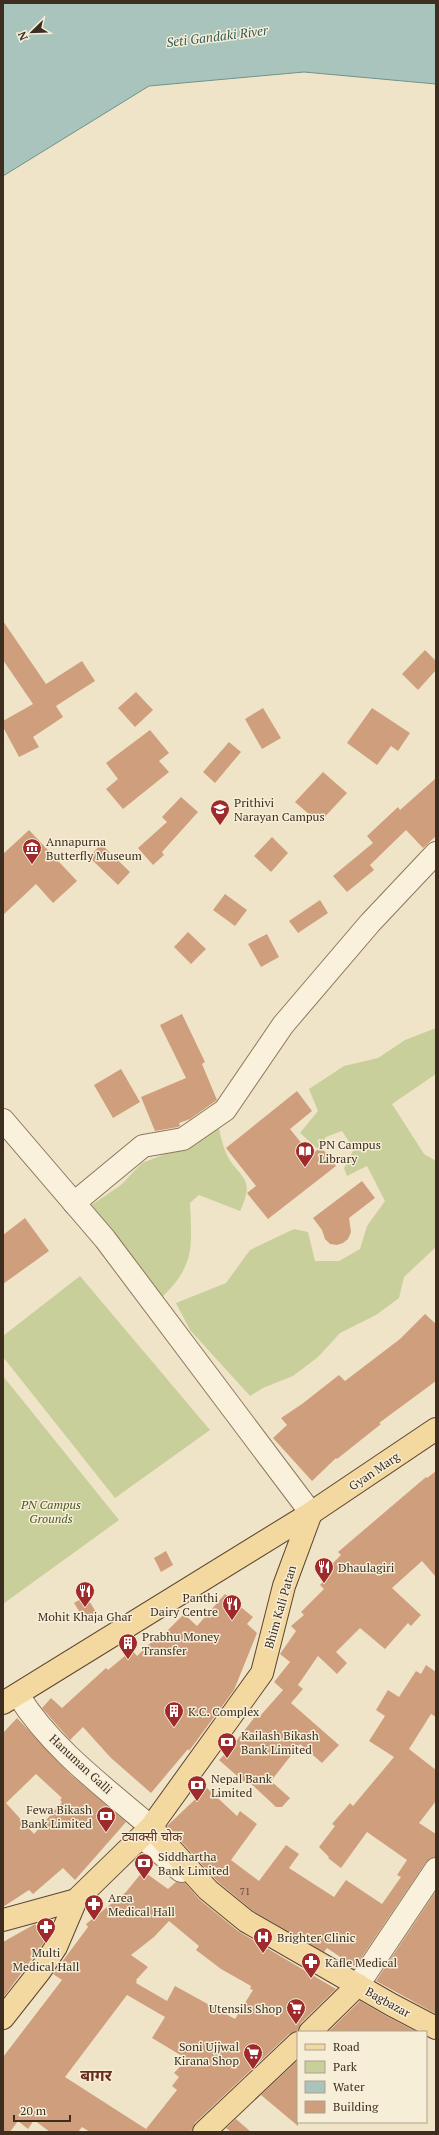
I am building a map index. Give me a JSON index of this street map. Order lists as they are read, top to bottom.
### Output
{
  "streets": {
    "main road": ["Gyan Marg", "Bhim Kali Patan", "Bagbazar"],
    "street": ["Hanuman Galli"]
  },
  "crossings": [
    ["Gyan Marg", "Bhim Kali Patan"],
    ["Bhim Kali Patan", "Hanuman Galli"],
    ["Hanuman Galli", "Bagbazar"]
  ],
  "districts": ["ट्याक्सी चोक", "बागर"],
  "water": ["Seti Gandaki River"],
  "parks": ["PN Campus Grounds"],
  "places": {
    "school or university": ["Prithivi Narayan Campus"],
    "museum": ["Annapurna Butterfly Museum"],
    "library": ["PN Campus Library"],
    "restaurant": ["Dhaulagiri", "Mohit Khaja Ghar", "Panthi Dairy Centre"],
    "building": ["Prabhu Money Transfer", "K.C. Complex"],
    "bank": [
      "Kailash Bikash Bank Limited",
      "Nepal Bank Limited",
      "Fewa Bikash Bank Limited",
      "Siddhartha Bank Limited"
    ],
    "pharmacy": ["Area Medical Hall", "Multi Medical Hall", "Kafle Medical"],
    "hospital": ["Brighter Clinic"],
    "supermarket": ["Utensils Shop", "Soni Ujjwal Kirana Shop"]
  },
  "house_numbers": ["71"],
  "legend": [
    "Road",
    "Park",
    "Water",
    "Building"
  ],
  "scale_bar": "20 m",
  "north": "bottom left"
}
